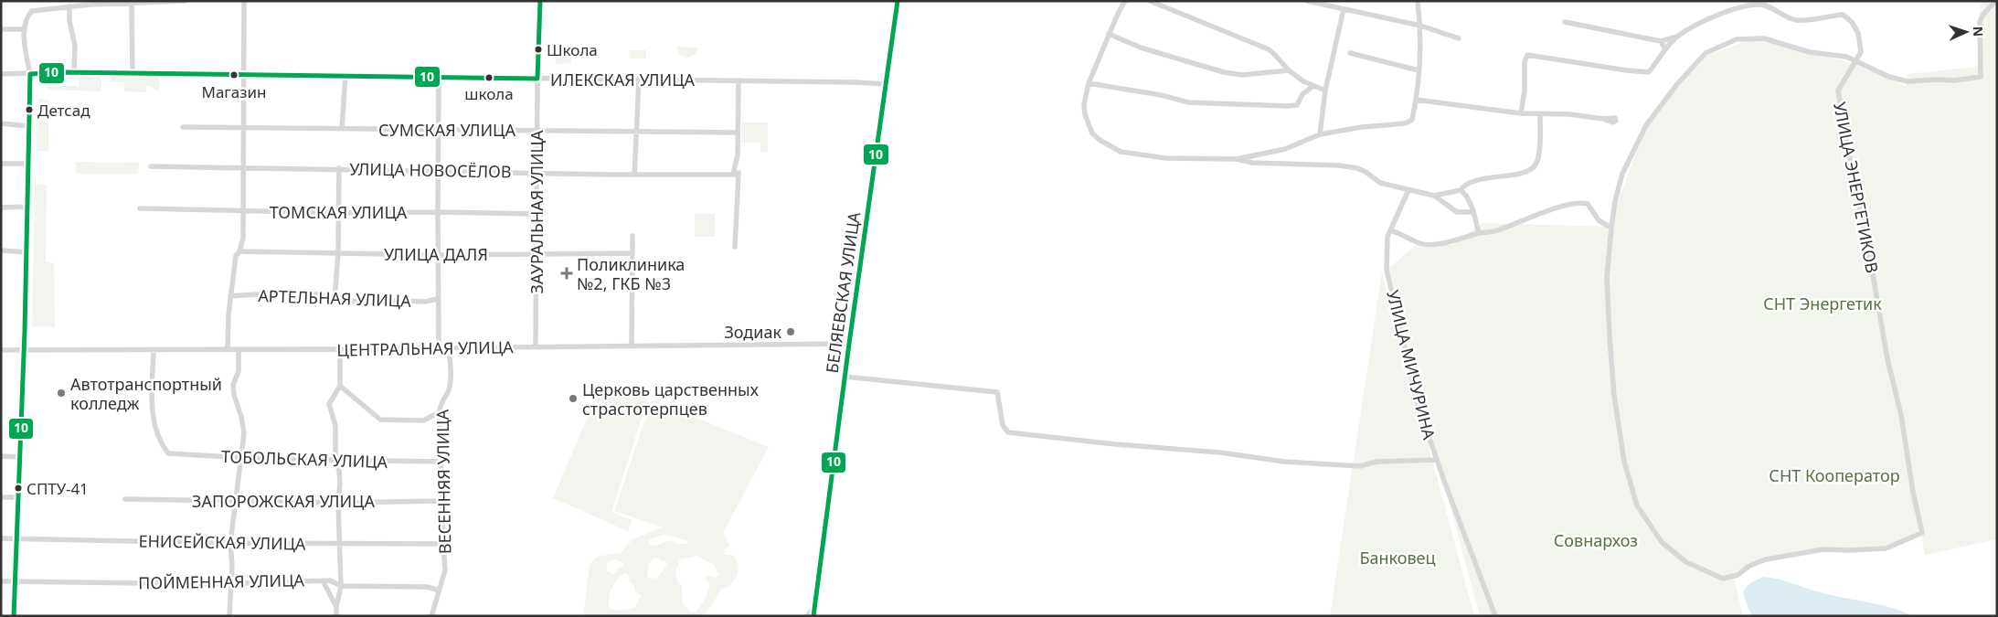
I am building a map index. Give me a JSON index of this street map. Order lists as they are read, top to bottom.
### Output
{
  "streets": {
    "main road": ["БЕЛЯЕВСКАЯ УЛИЦА"],
    "street": [
      "ИЛЕКСКАЯ УЛИЦА",
      "СУМСКАЯ УЛИЦА",
      "УЛИЦА НОВОСЁЛОВ",
      "УЛИЦА ЭНЕРГЕТИКОВ",
      "ТОМСКАЯ УЛИЦА",
      "ЗАУРАЛЬНАЯ УЛИЦА",
      "УЛИЦА ДАЛЯ",
      "АРТЕЛЬНАЯ УЛИЦА",
      "ЦЕНТРАЛЬНАЯ УЛИЦА",
      "УЛИЦА МИЧУРИНА",
      "ТОБОЛЬСКАЯ УЛИЦА",
      "ВЕСЕННЯЯ УЛИЦА",
      "ЗАПОРОЖСКАЯ УЛИЦА",
      "ЕНИСЕЙСКАЯ УЛИЦА",
      "ПОЙМЕННАЯ УЛИЦА"
    ]
  },
  "crossings": [
    ["ИЛЕКСКАЯ УЛИЦА", "ЗАУРАЛЬНАЯ УЛИЦА"],
    ["ИЛЕКСКАЯ УЛИЦА", "БЕЛЯЕВСКАЯ УЛИЦА"],
    ["СУМСКАЯ УЛИЦА", "ЗАУРАЛЬНАЯ УЛИЦА"],
    ["УЛИЦА НОВОСЁЛОВ", "ЗАУРАЛЬНАЯ УЛИЦА"],
    ["ТОМСКАЯ УЛИЦА", "ЗАУРАЛЬНАЯ УЛИЦА"],
    ["ЗАУРАЛЬНАЯ УЛИЦА", "УЛИЦА ДАЛЯ"],
    ["ЗАУРАЛЬНАЯ УЛИЦА", "ЦЕНТРАЛЬНАЯ УЛИЦА"],
    ["БЕЛЯЕВСКАЯ УЛИЦА", "ЦЕНТРАЛЬНАЯ УЛИЦА"],
    ["ЦЕНТРАЛЬНАЯ УЛИЦА", "ТОБОЛЬСКАЯ УЛИЦА"],
    ["ЦЕНТРАЛЬНАЯ УЛИЦА", "ВЕСЕННЯЯ УЛИЦА"],
    ["ТОБОЛЬСКАЯ УЛИЦА", "ВЕСЕННЯЯ УЛИЦА"],
    ["ВЕСЕННЯЯ УЛИЦА", "ЗАПОРОЖСКАЯ УЛИЦА"],
    ["ВЕСЕННЯЯ УЛИЦА", "ЕНИСЕЙСКАЯ УЛИЦА"],
    ["ВЕСЕННЯЯ УЛИЦА", "ПОЙМЕННАЯ УЛИЦА"]
  ],
  "parks": [
    "СНТ Энергетик",
    "СНТ Кооператор",
    "Совнархоз",
    "Банковец"
  ],
  "places": {
    "other": [
      "Школа",
      "Магазин",
      "школа",
      "Детсад",
      "Зодиак",
      "Автотранспортный колледж",
      "Церковь царственных страстотерпцев",
      "СПТУ-41"
    ],
    "health": ["Поликлиника №2, ГКБ №3"]
  },
  "lines": ["transit line 10"],
  "north": "right"
}
